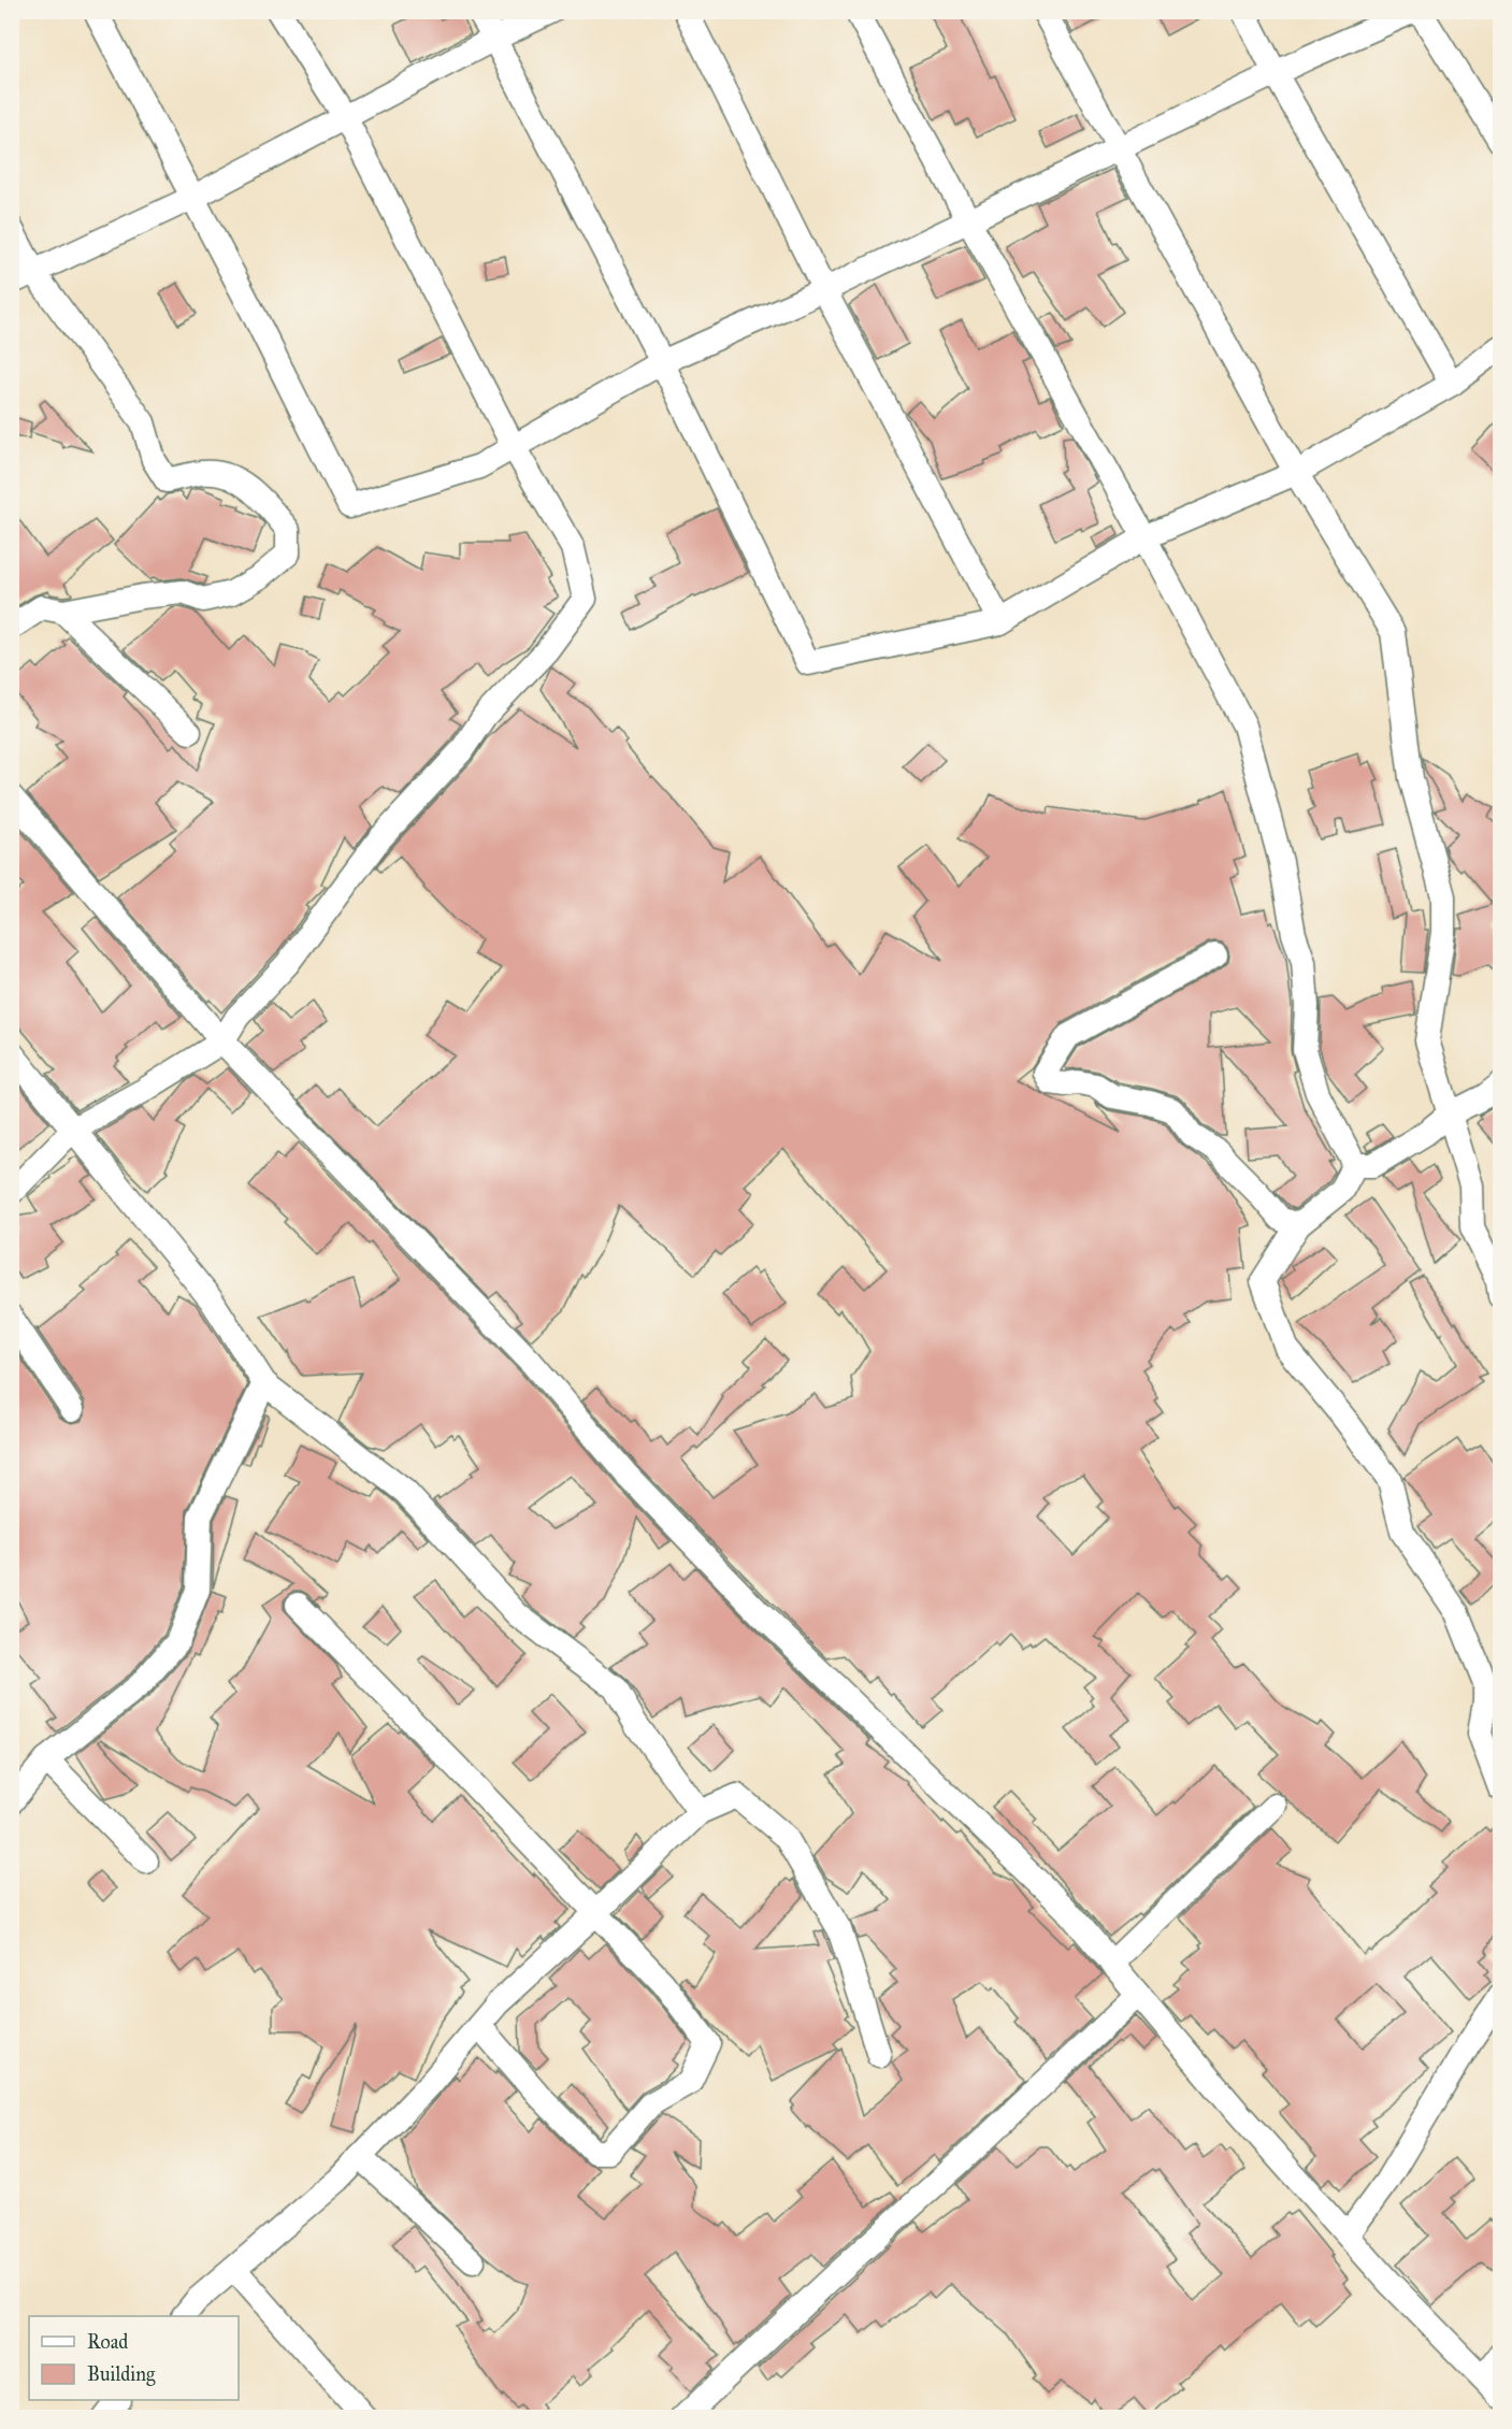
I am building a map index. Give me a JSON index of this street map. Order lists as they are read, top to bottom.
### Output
{
  "legend": ["Road", "Building"]
}
